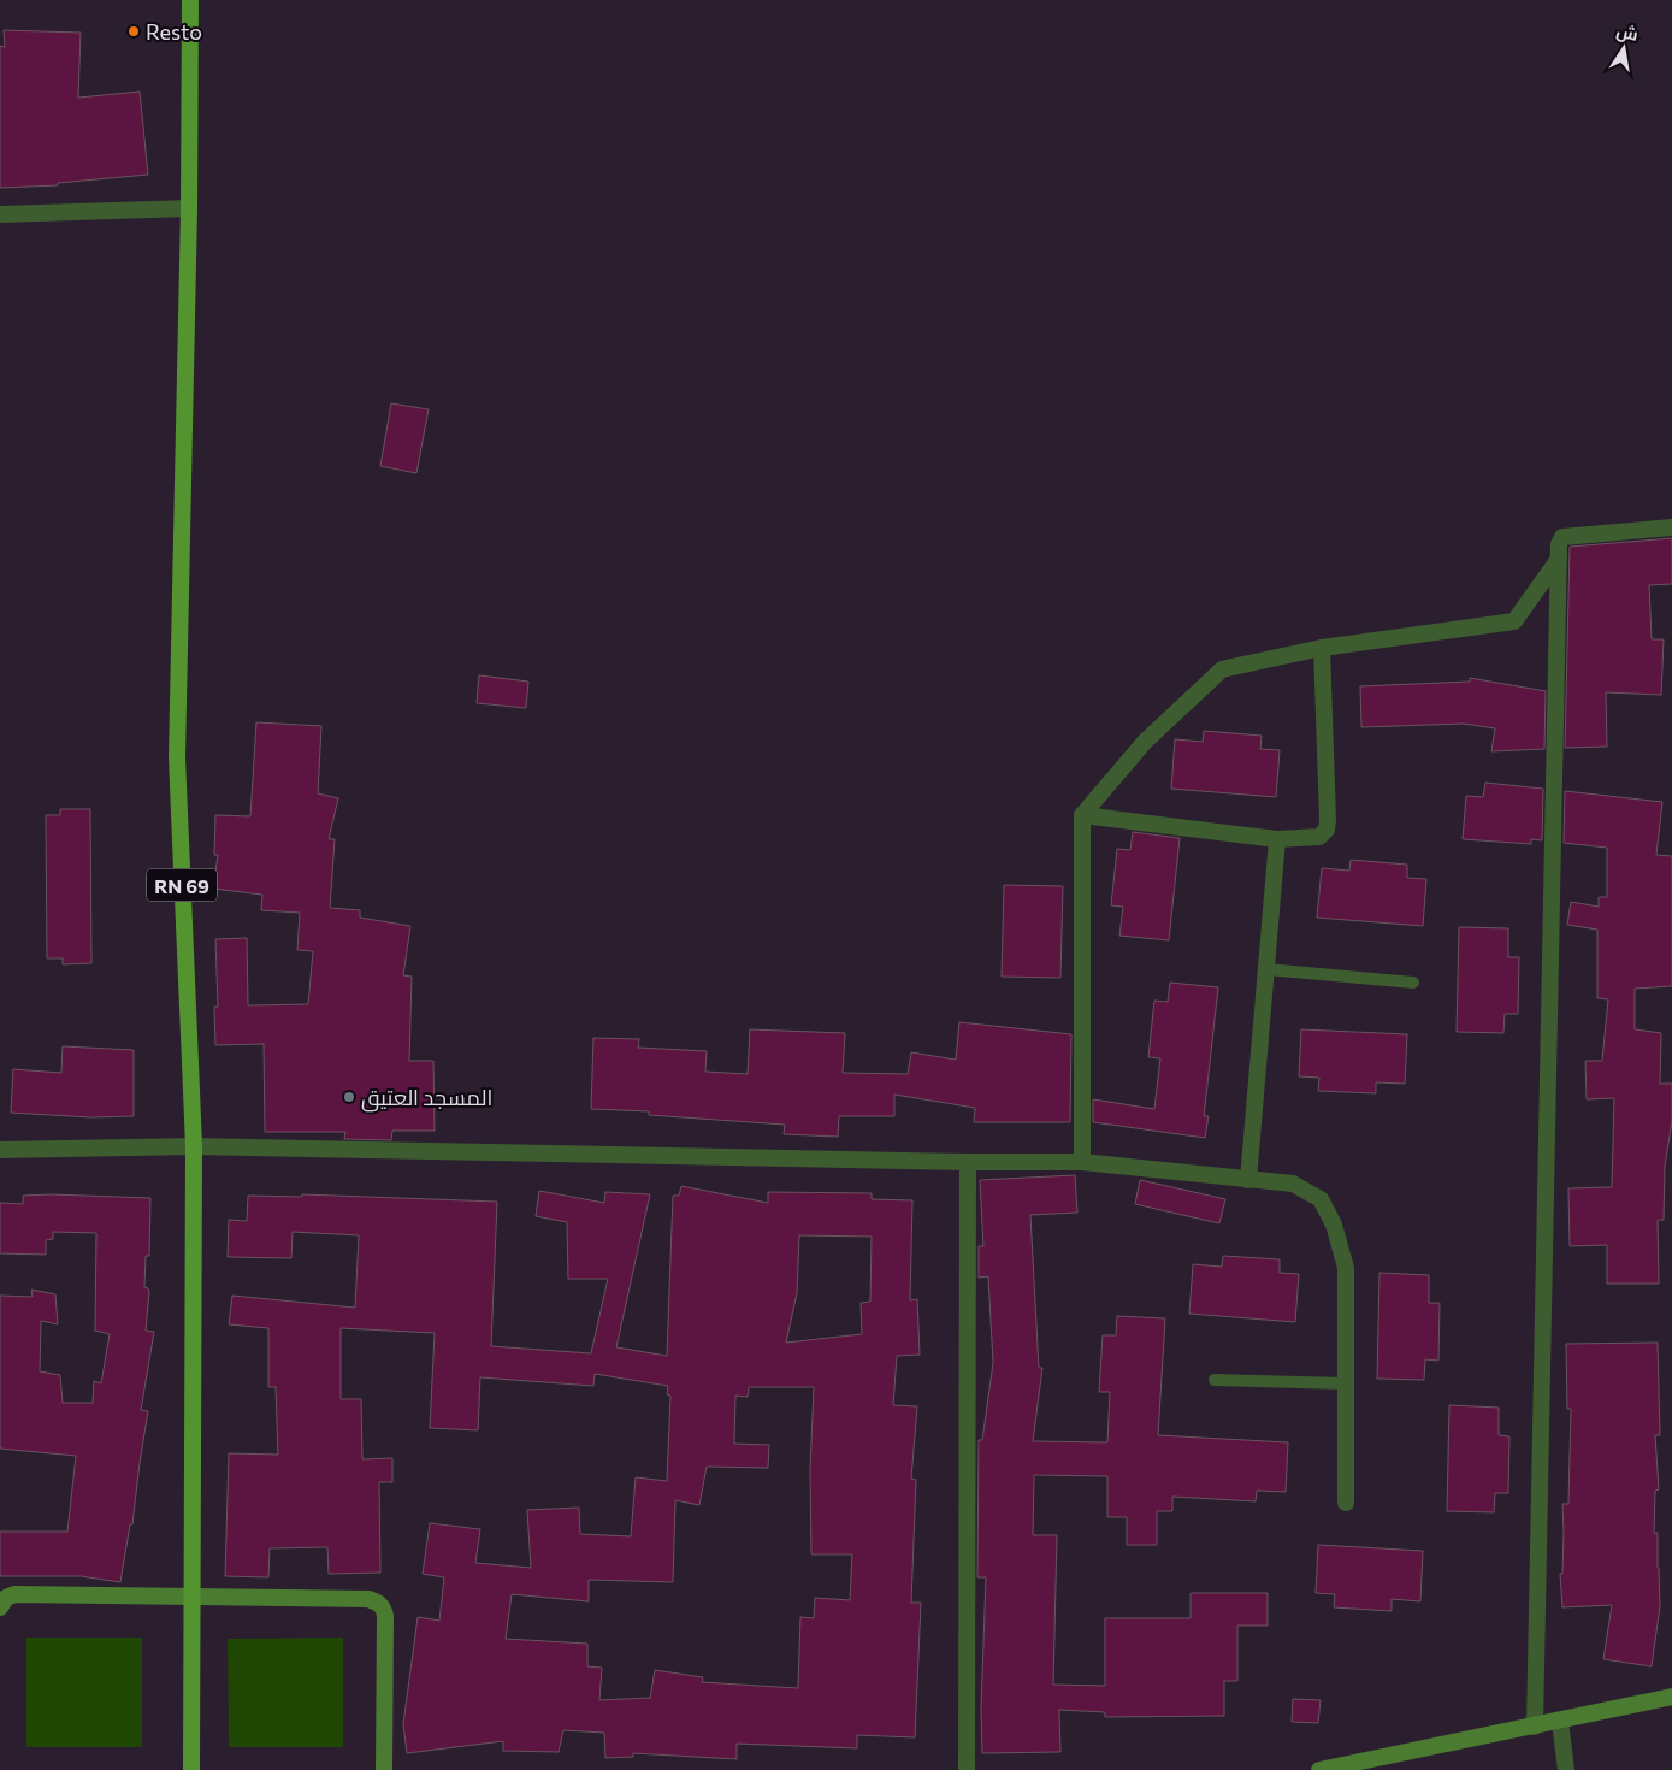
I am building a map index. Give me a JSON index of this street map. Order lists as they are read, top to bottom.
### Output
{
  "streets": {
    "main road": ["RN 69"]
  },
  "places": ["Resto", "المسجد العتيق"],
  "north": "top"
}
